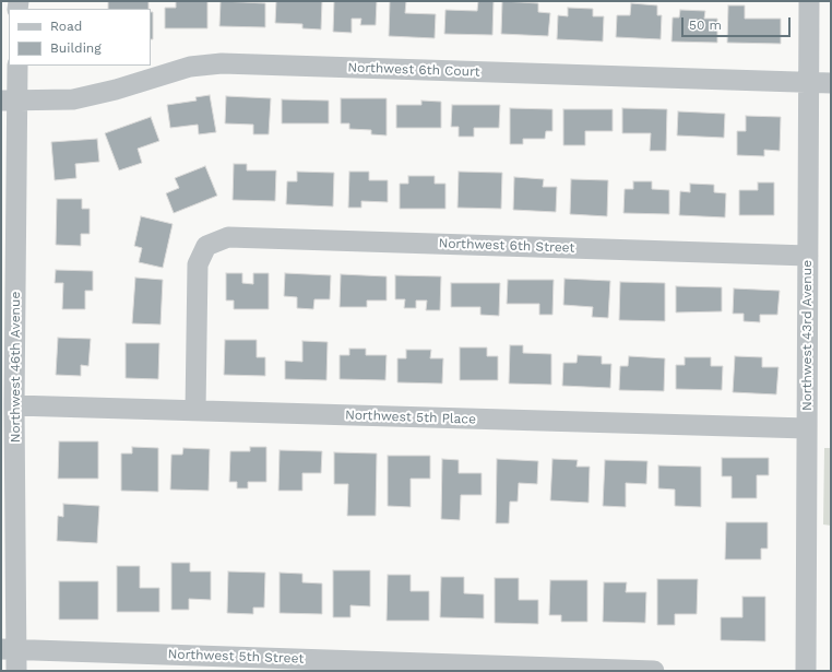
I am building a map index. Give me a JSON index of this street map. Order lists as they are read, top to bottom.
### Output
{
  "streets": {
    "street": [
      "Northwest 6th Court",
      "Northwest 6th Street",
      "Northwest 43rd Avenue",
      "Northwest 46th Avenue",
      "Northwest 5th Place",
      "Northwest 5th Street"
    ]
  },
  "crossings": [
    ["Northwest 6th Court", "Northwest 43rd Avenue"],
    ["Northwest 6th Court", "Northwest 46th Avenue"],
    ["Northwest 6th Street", "Northwest 43rd Avenue"],
    ["Northwest 6th Street", "Northwest 5th Place"],
    ["Northwest 43rd Avenue", "Northwest 5th Place"],
    ["Northwest 46th Avenue", "Northwest 5th Place"],
    ["Northwest 46th Avenue", "Northwest 5th Street"]
  ],
  "legend": ["Road", "Building"],
  "scale_bar": "50 m"
}
